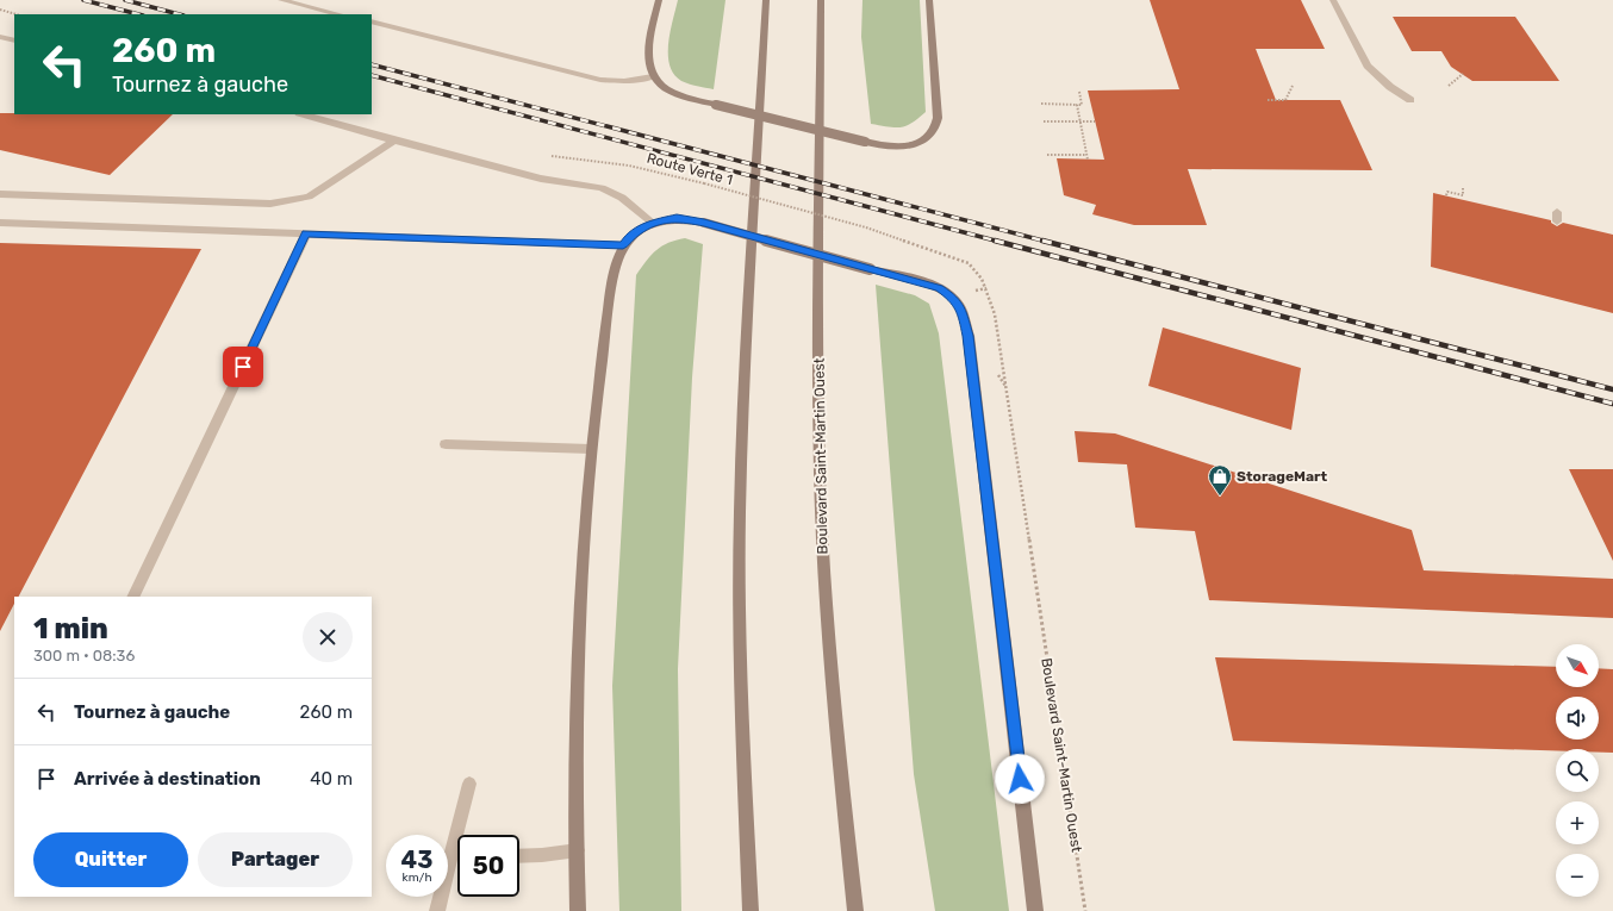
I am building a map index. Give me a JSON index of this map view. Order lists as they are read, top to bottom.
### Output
{
  "streets": {
    "main road": ["Boulevard Saint-Martin Ouest"],
    "path": ["Route Verte 1"]
  },
  "crossings": [
    ["Route Verte 1", "Boulevard Saint-Martin Ouest"]
  ],
  "places": {
    "shop": ["StorageMart"]
  },
  "north": "bottom right",
  "page": {
    "turn": ["260 m", "Tournez à gauche"],
    "heading": ["1 min", "300 m · 08:36"],
    "map_buttons": ["+", "−"],
    "list": [
      {
        "name": "Tournez à gauche",
        "value": "260 m"
      },
      {
        "name": "Arrivée à destination",
        "value": "40 m"
      }
    ],
    "buttons": ["Quitter", "Partager"],
    "speed": "43 km/h",
    "limit": "50"
  }
}
